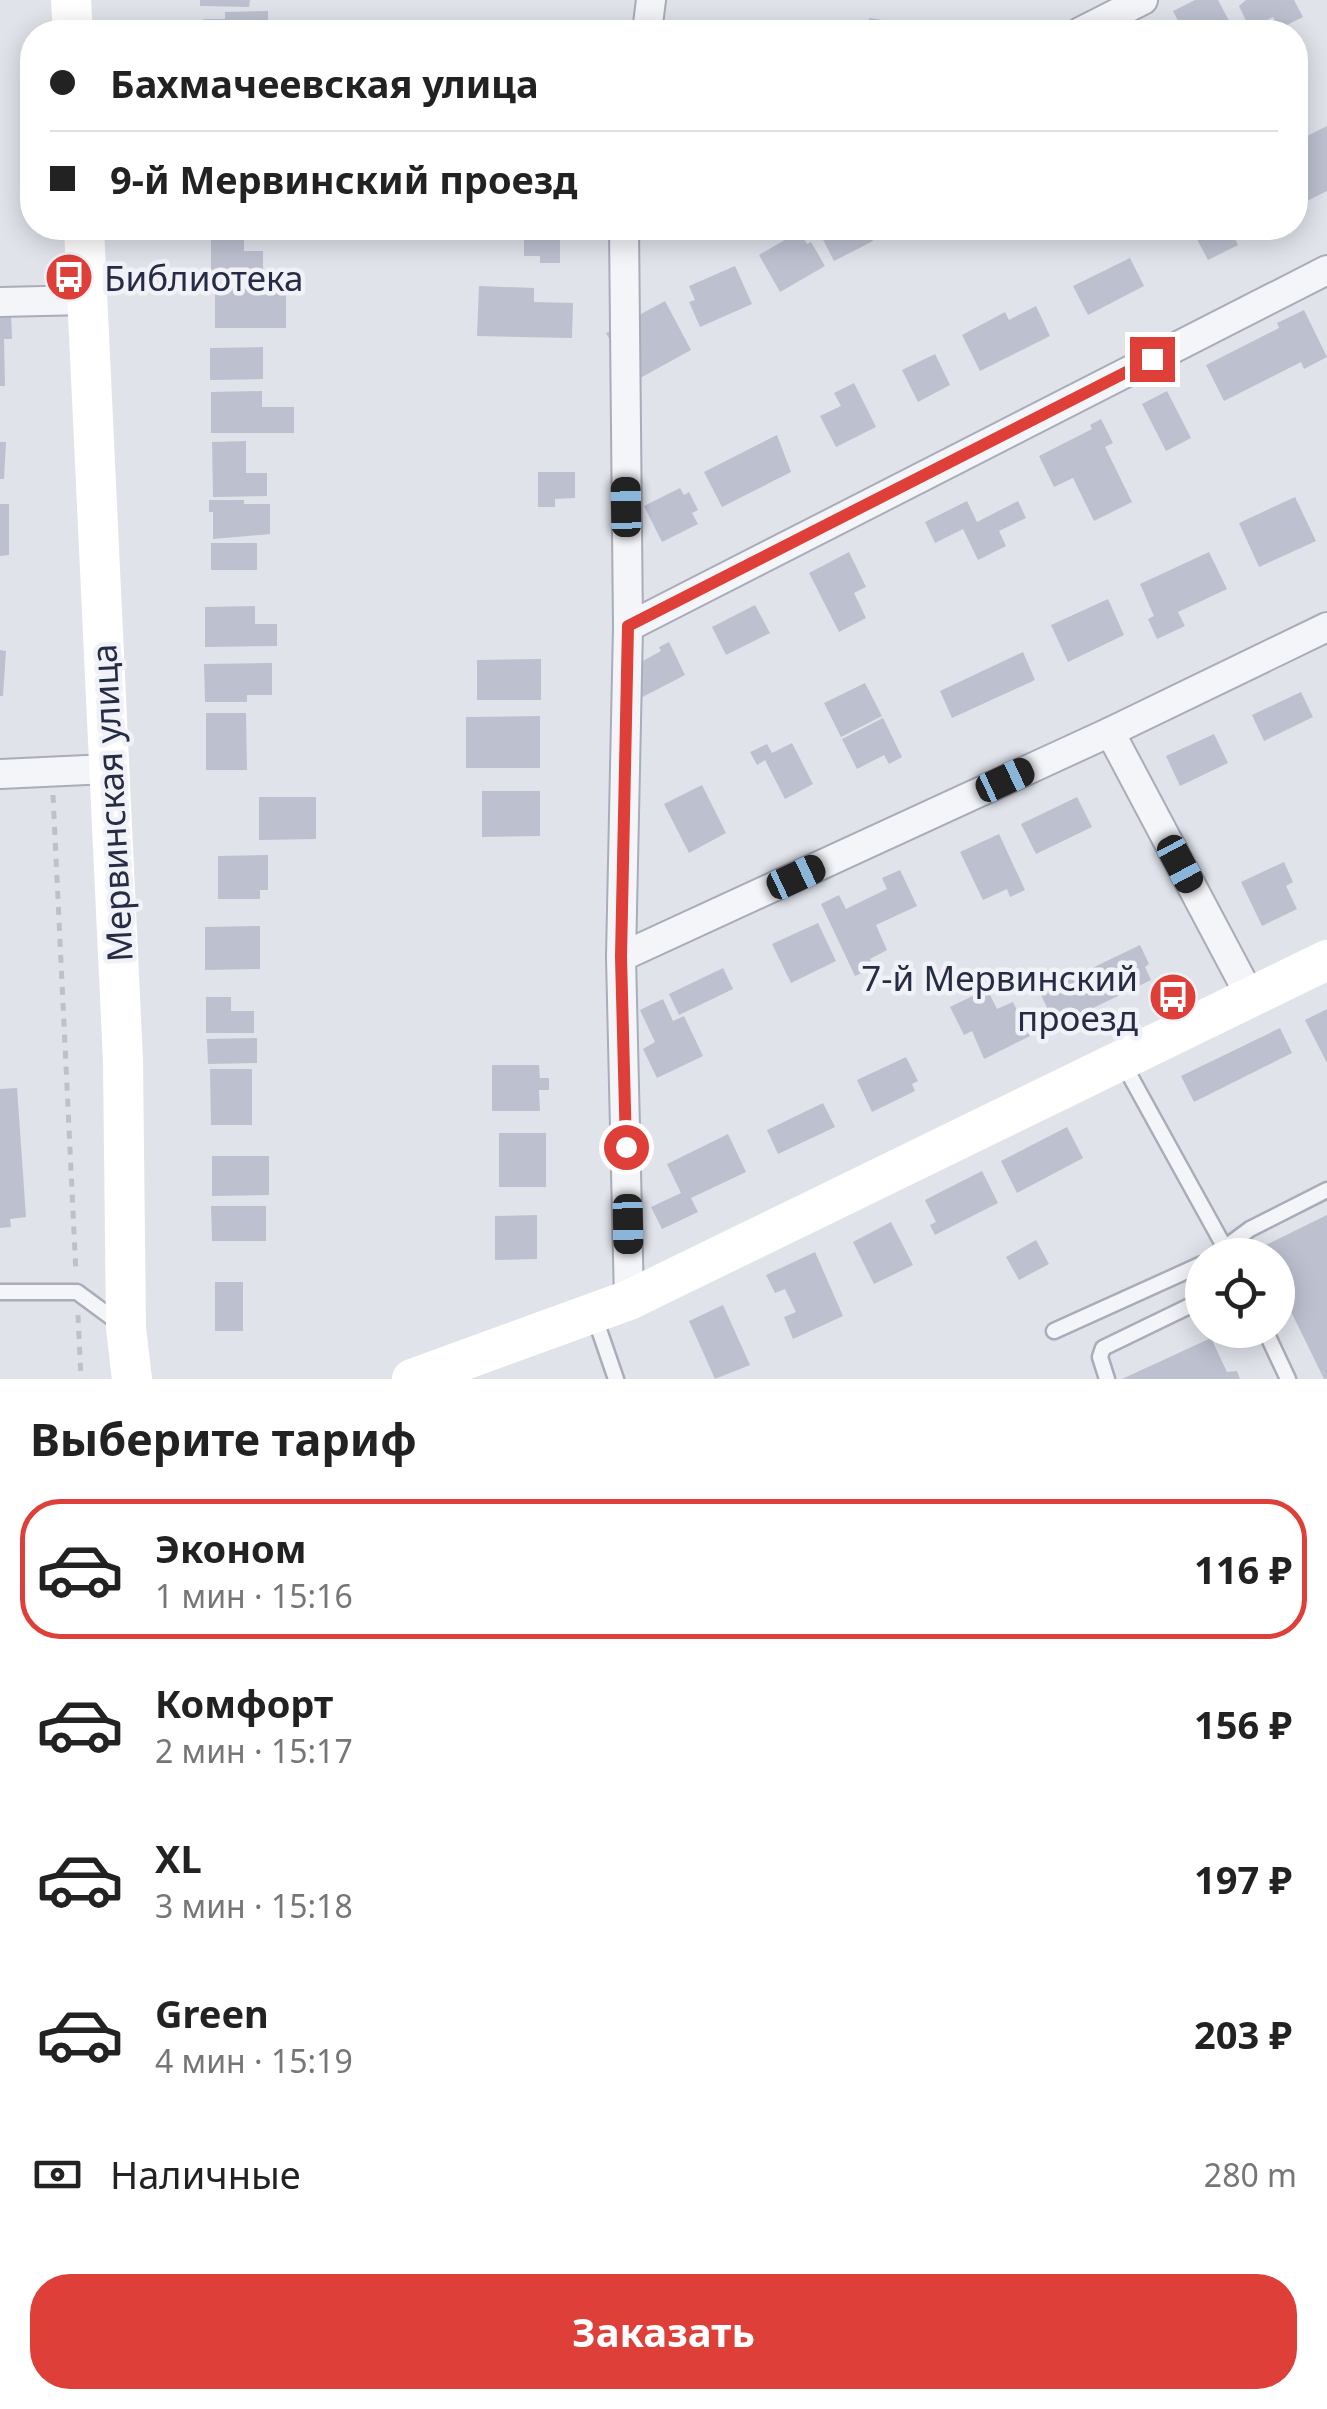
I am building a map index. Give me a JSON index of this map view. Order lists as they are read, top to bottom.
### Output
{
  "streets": {
    "street": ["Мервинская улица"]
  },
  "places": {
    "bus stop": ["Библиотека", "7-й Мервинский проезд"]
  },
  "page": {
    "banner": ["Бахмачеевская улица", "9-й Мервинский проезд"],
    "heading": "Выберите тариф",
    "list": [
      {
        "name": "Эконом",
        "note": "1 мин · 15:16",
        "value": "116 ₽"
      },
      {
        "name": "Комфорт",
        "note": "2 мин · 15:17",
        "value": "156 ₽"
      },
      {
        "name": "XL",
        "note": "3 мин · 15:18",
        "value": "197 ₽"
      },
      {
        "name": "Green",
        "note": "4 мин · 15:19",
        "value": "203 ₽"
      }
    ],
    "pay": ["Наличные", "280 m"],
    "buttons": "Заказать"
  }
}
